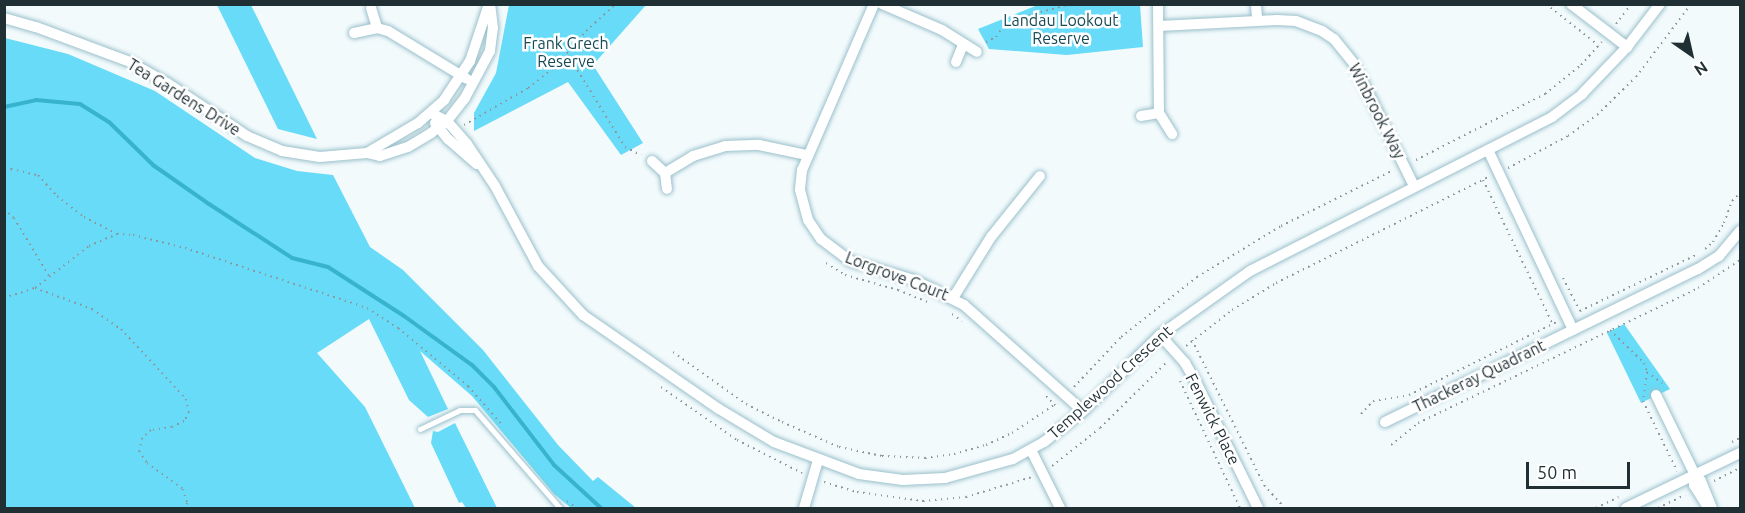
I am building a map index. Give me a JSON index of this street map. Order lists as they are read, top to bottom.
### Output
{
  "streets": {
    "street": [
      "Tea Gardens Drive",
      "Winbrook Way",
      "Lorgrove Court",
      "Thackeray Quadrant",
      "Templewood Crescent",
      "Fenwick Place"
    ]
  },
  "crossings": [
    ["Tea Gardens Drive", "Templewood Crescent"],
    ["Winbrook Way", "Templewood Crescent"],
    ["Lorgrove Court", "Templewood Crescent"],
    ["Templewood Crescent", "Fenwick Place"]
  ],
  "parks": ["Landau Lookout Reserve", "Frank Grech Reserve"],
  "scale_bar": "50 m",
  "north": "bottom right"
}
